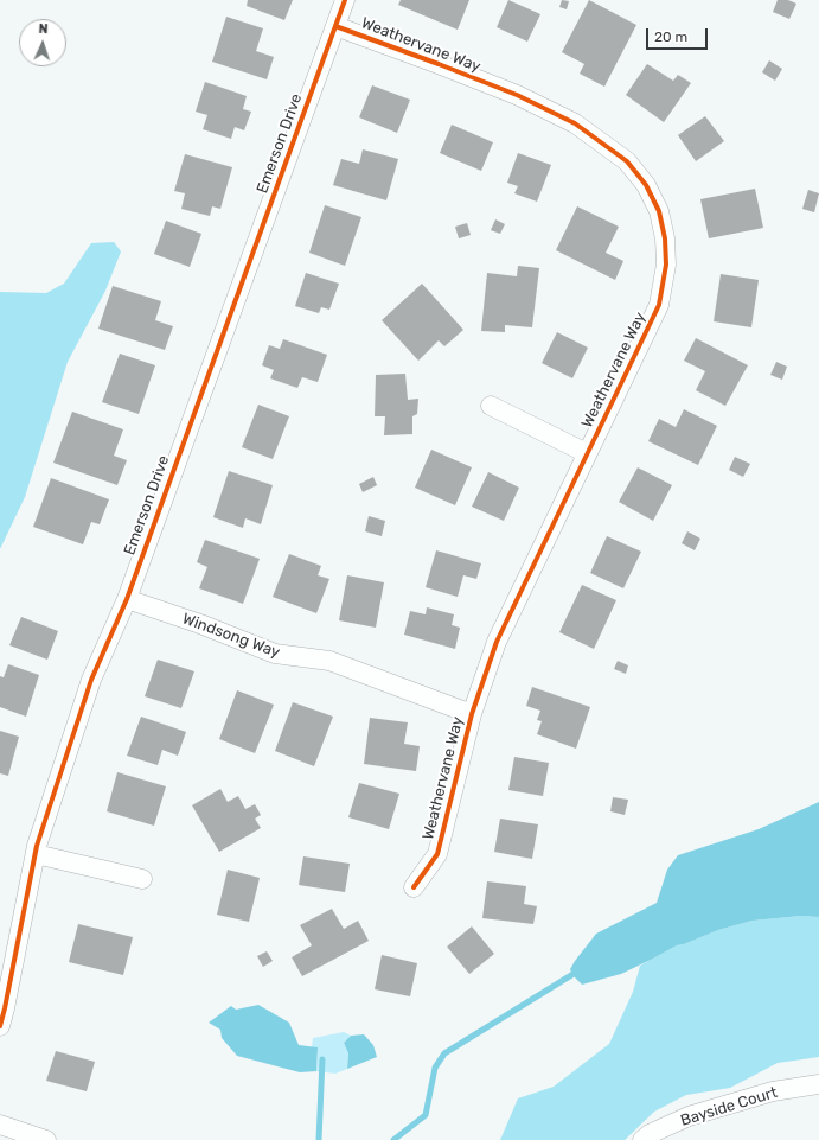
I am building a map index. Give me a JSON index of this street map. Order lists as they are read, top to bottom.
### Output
{
  "streets": {
    "street": [
      "Weathervane Way",
      "Emerson Drive",
      "Windsong Way",
      "Bayside Court"
    ]
  },
  "crossings": [
    ["Weathervane Way", "Emerson Drive"],
    ["Weathervane Way", "Windsong Way"],
    ["Emerson Drive", "Windsong Way"]
  ],
  "scale_bar": "20 m",
  "north": "top"
}
